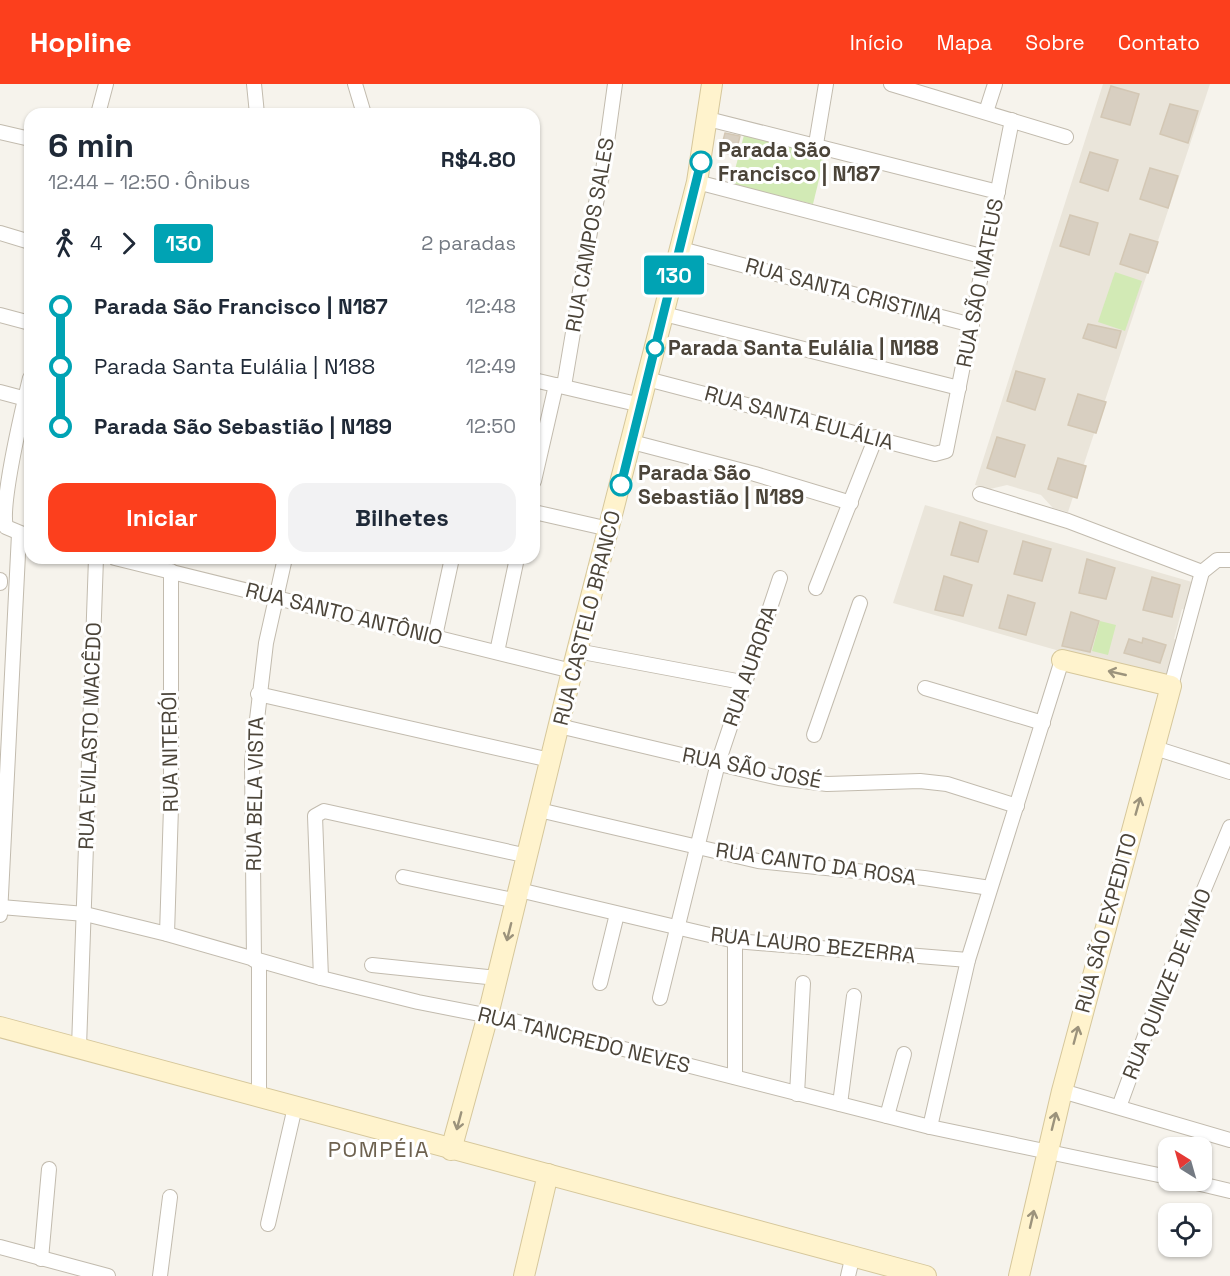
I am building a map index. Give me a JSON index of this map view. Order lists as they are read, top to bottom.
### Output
{
  "streets": {
    "street": [
      "RUA CAMPOS SALES",
      "RUA SÃO MATEUS",
      "RUA SANTA CRISTINA",
      "RUA SANTA EULÁLIA",
      "RUA SANTO ANTÔNIO",
      "RUA CASTELO BRANCO",
      "RUA AURORA",
      "RUA EVILASTO MACÊDO",
      "RUA NITERÓI",
      "RUA SÃO JOSÉ",
      "RUA BELA VISTA",
      "RUA CANTO DA ROSA",
      "RUA SÃO EXPEDITO",
      "RUA LAURO BEZERRA",
      "RUA QUINZE DE MAIO",
      "RUA TANCREDO NEVES"
    ]
  },
  "crossings": [
    ["RUA SÃO MATEUS", "RUA SANTA CRISTINA"],
    ["RUA SÃO MATEUS", "RUA SANTA EULÁLIA"],
    ["RUA SANTA CRISTINA", "RUA CASTELO BRANCO"],
    ["RUA SANTA EULÁLIA", "RUA CASTELO BRANCO"],
    ["RUA SANTO ANTÔNIO", "RUA CASTELO BRANCO"],
    ["RUA SANTO ANTÔNIO", "RUA NITERÓI"],
    ["RUA SANTO ANTÔNIO", "RUA BELA VISTA"],
    ["RUA CASTELO BRANCO", "RUA SÃO JOSÉ"],
    ["RUA CASTELO BRANCO", "RUA CANTO DA ROSA"],
    ["RUA CASTELO BRANCO", "RUA LAURO BEZERRA"],
    ["RUA CASTELO BRANCO", "RUA TANCREDO NEVES"],
    ["RUA AURORA", "RUA SÃO JOSÉ"],
    ["RUA AURORA", "RUA CANTO DA ROSA"],
    ["RUA AURORA", "RUA LAURO BEZERRA"],
    ["RUA EVILASTO MACÊDO", "RUA TANCREDO NEVES"],
    ["RUA NITERÓI", "RUA TANCREDO NEVES"],
    ["RUA BELA VISTA", "RUA TANCREDO NEVES"],
    ["RUA SÃO EXPEDITO", "RUA TANCREDO NEVES"]
  ],
  "districts": ["POMPÉIA"],
  "places": ["Parada São Francisco | N187", "Parada Santa Eulália | N188", "Parada São Sebastião | N189"],
  "lines": ["bus line 130"],
  "north": "top left",
  "page": {
    "header": "Hopline",
    "nav": [
      "Início",
      "Mapa",
      "Sobre",
      "Contato"
    ],
    "on_map": "130",
    "heading": ["6 min", "12:44 – 12:50 · Ônibus", "R$4.80"],
    "legs": ["4", "130", "2 paradas"],
    "list": [
      {
        "name": "Parada São Francisco | N187",
        "value": "12:48"
      },
      {
        "name": "Parada Santa Eulália | N188",
        "value": "12:49"
      },
      {
        "name": "Parada São Sebastião | N189",
        "value": "12:50"
      }
    ],
    "buttons": ["Iniciar", "Bilhetes"]
  }
}
